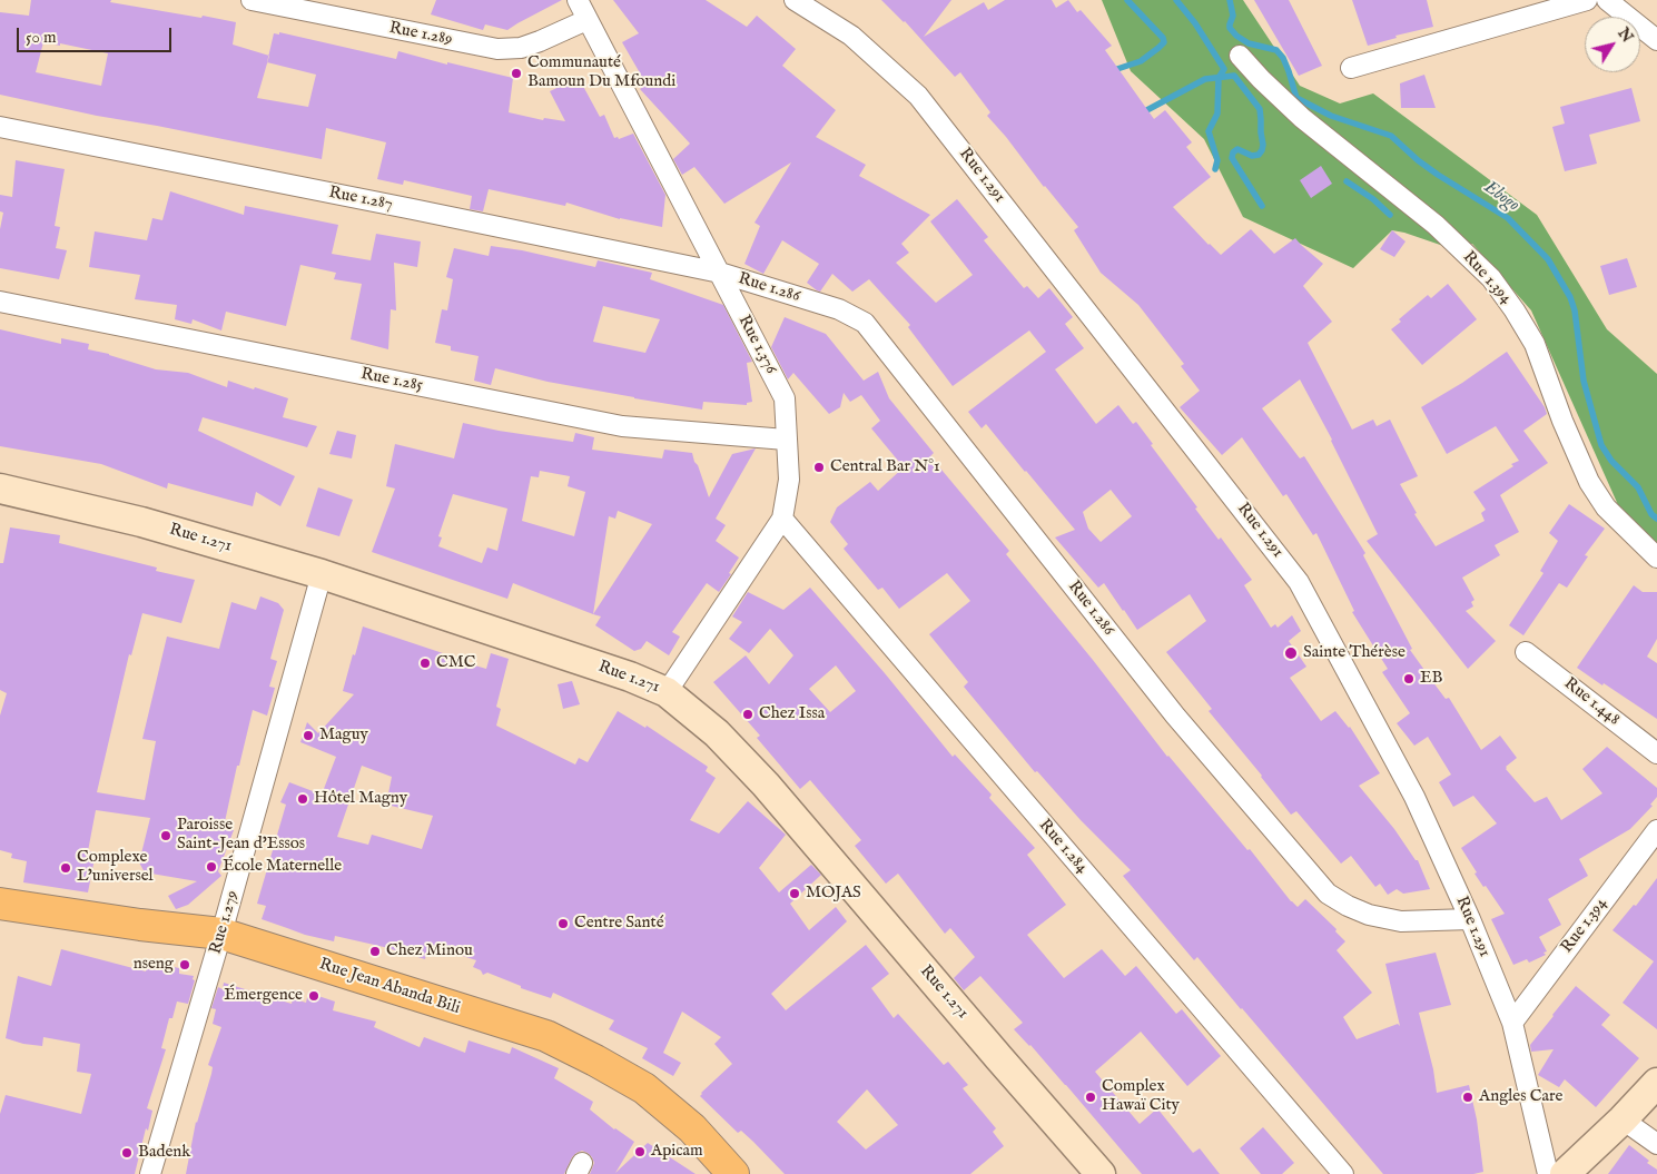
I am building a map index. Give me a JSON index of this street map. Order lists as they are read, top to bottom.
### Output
{
  "streets": {
    "main road": ["Rue Jean Abanda Bili"],
    "street": [
      "Rue 1.289",
      "Rue 1.291",
      "Rue 1.287",
      "Rue 1.394",
      "Rue 1.286",
      "Rue 1.376",
      "Rue 1.285",
      "Rue 1.271",
      "Rue 1.448",
      "Rue 1.284",
      "Rue 1.279"
    ]
  },
  "crossings": [
    ["Rue 1.289", "Rue 1.376"],
    ["Rue 1.291", "Rue 1.394"],
    ["Rue 1.291", "Rue 1.286"],
    ["Rue 1.287", "Rue 1.286"],
    ["Rue 1.287", "Rue 1.376"],
    ["Rue 1.286", "Rue 1.376"],
    ["Rue 1.376", "Rue 1.285"],
    ["Rue 1.376", "Rue 1.271"],
    ["Rue 1.376", "Rue 1.284"],
    ["Rue 1.271", "Rue 1.279"],
    ["Rue 1.279", "Rue Jean Abanda Bili"]
  ],
  "water": ["Ebogo"],
  "places": [
    "Communauté Bamoun Du Mfoundi",
    "Central Bar N°1",
    "Sainte Thérèse",
    "CMC",
    "EB",
    "Chez Issa",
    "Maguy",
    "Hôtel Magny",
    "Paroisse Saint-Jean d'Essos",
    "École Maternelle",
    "Complexe L'universel",
    "MOJAS",
    "Centre Santé",
    "Chez Minou",
    "nseng",
    "Émergence",
    "Complex Hawaï City",
    "Angles Care",
    "Apicam",
    "Badenk"
  ],
  "scale_bar": "50 m",
  "north": "top right"
}
